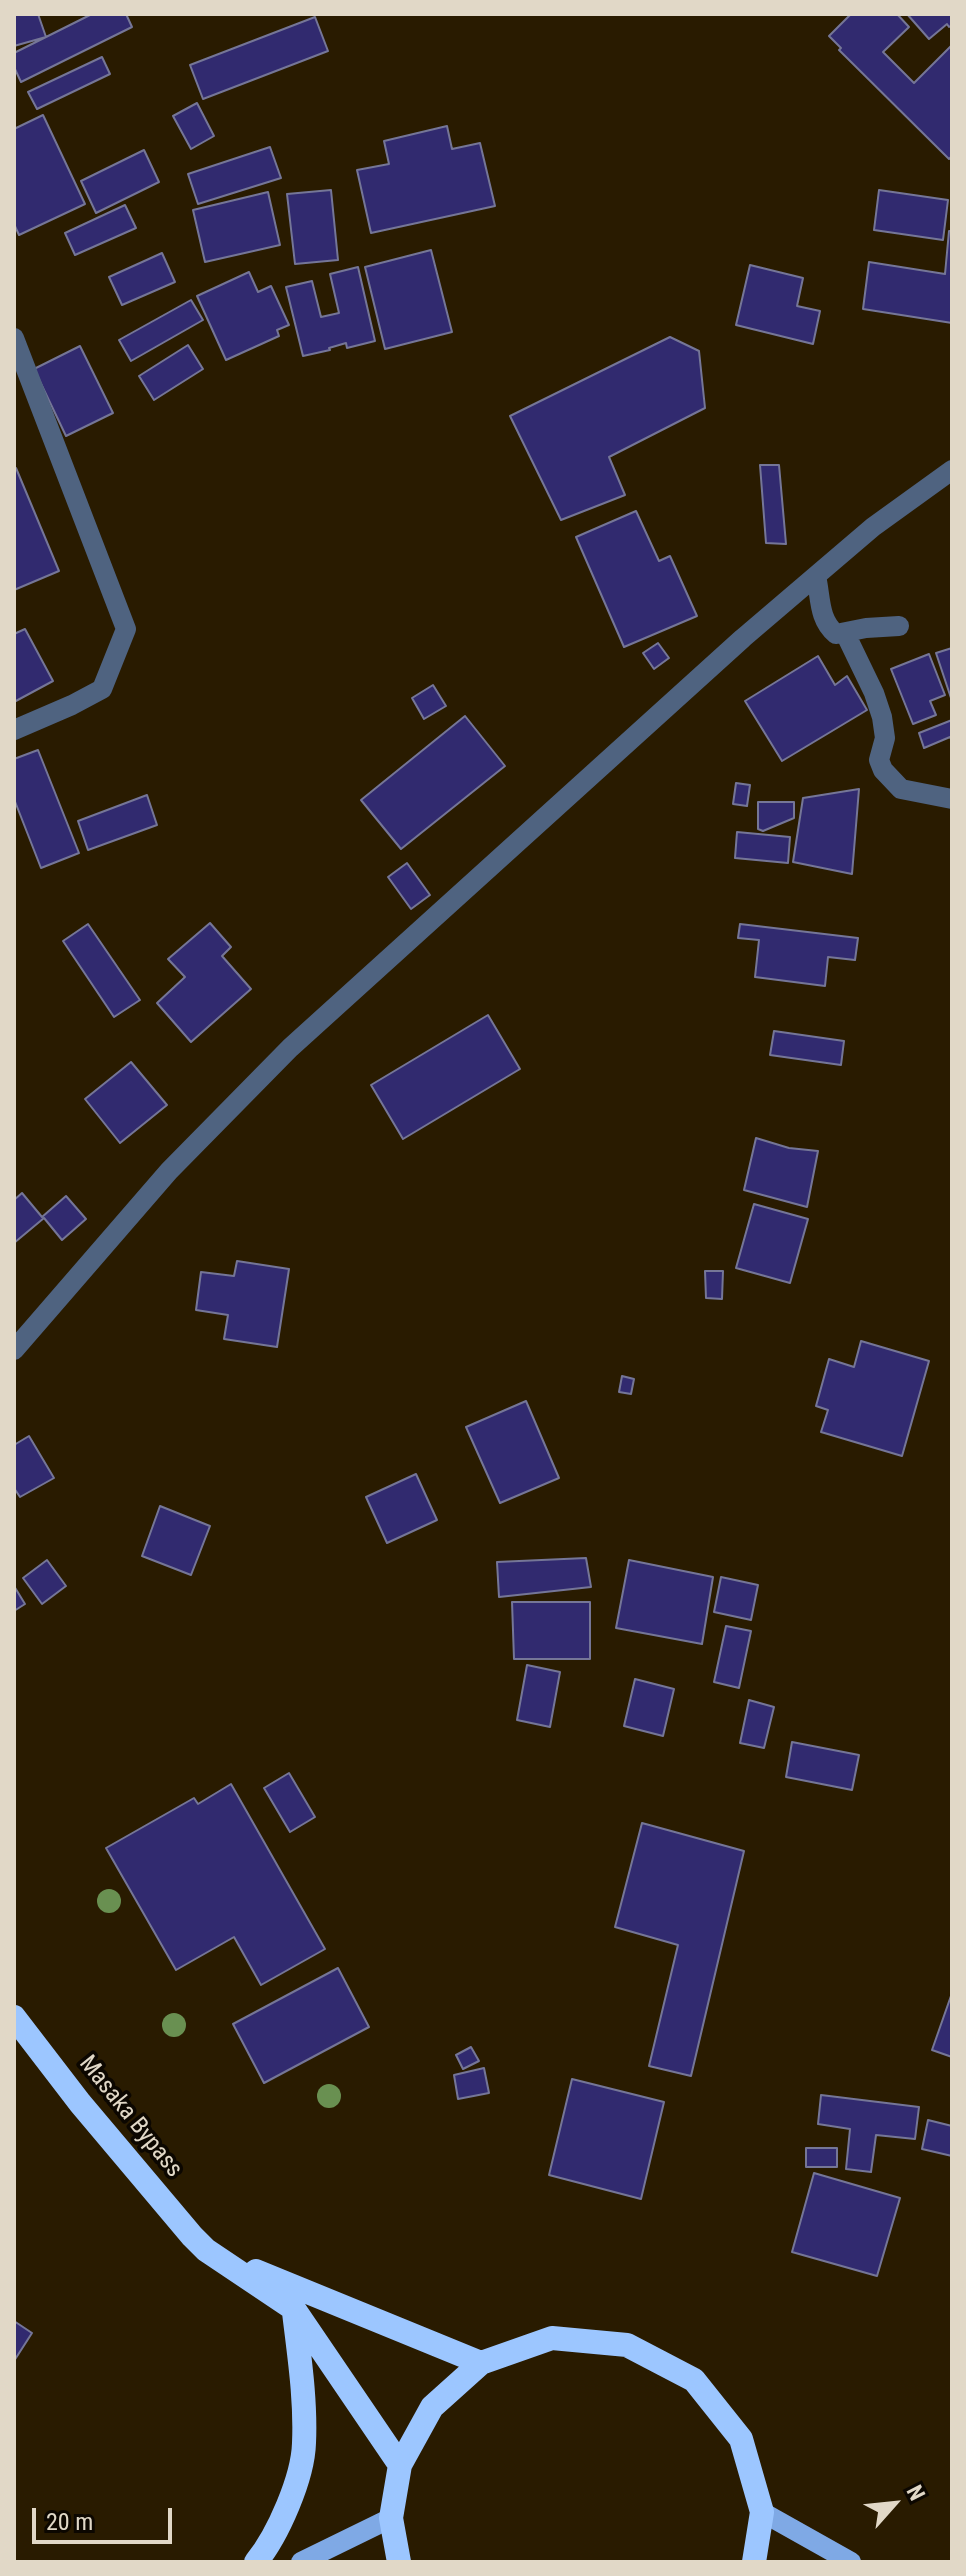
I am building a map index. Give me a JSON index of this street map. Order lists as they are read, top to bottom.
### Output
{
  "streets": {
    "highway": ["Masaka Bypass"]
  },
  "scale_bar": "20 m",
  "north": "top right"
}
